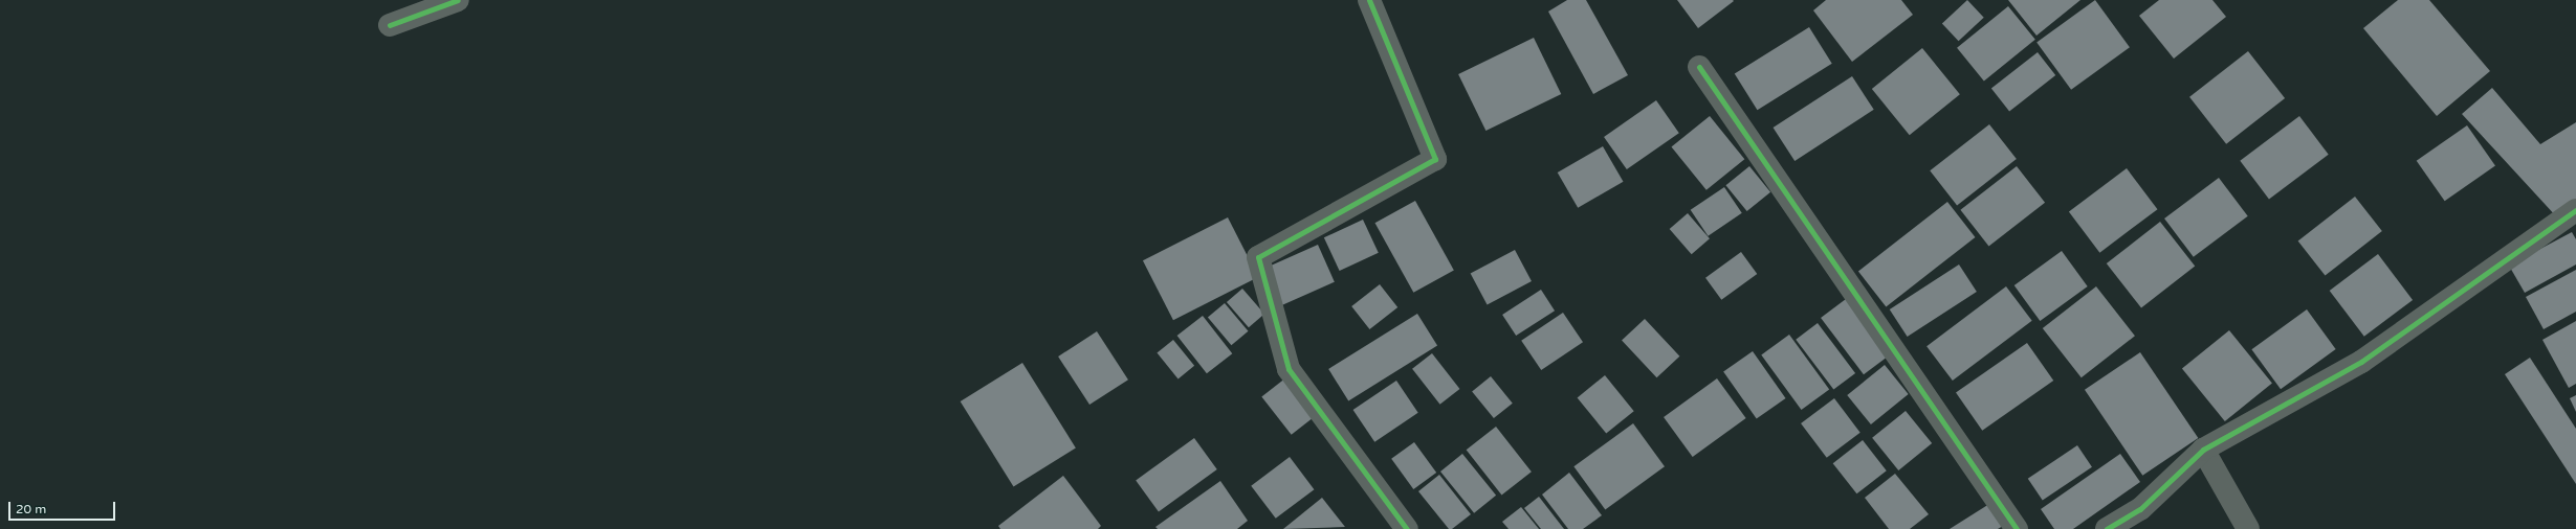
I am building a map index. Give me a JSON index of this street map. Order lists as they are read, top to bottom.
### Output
{
  "scale_bar": "20 m"
}
